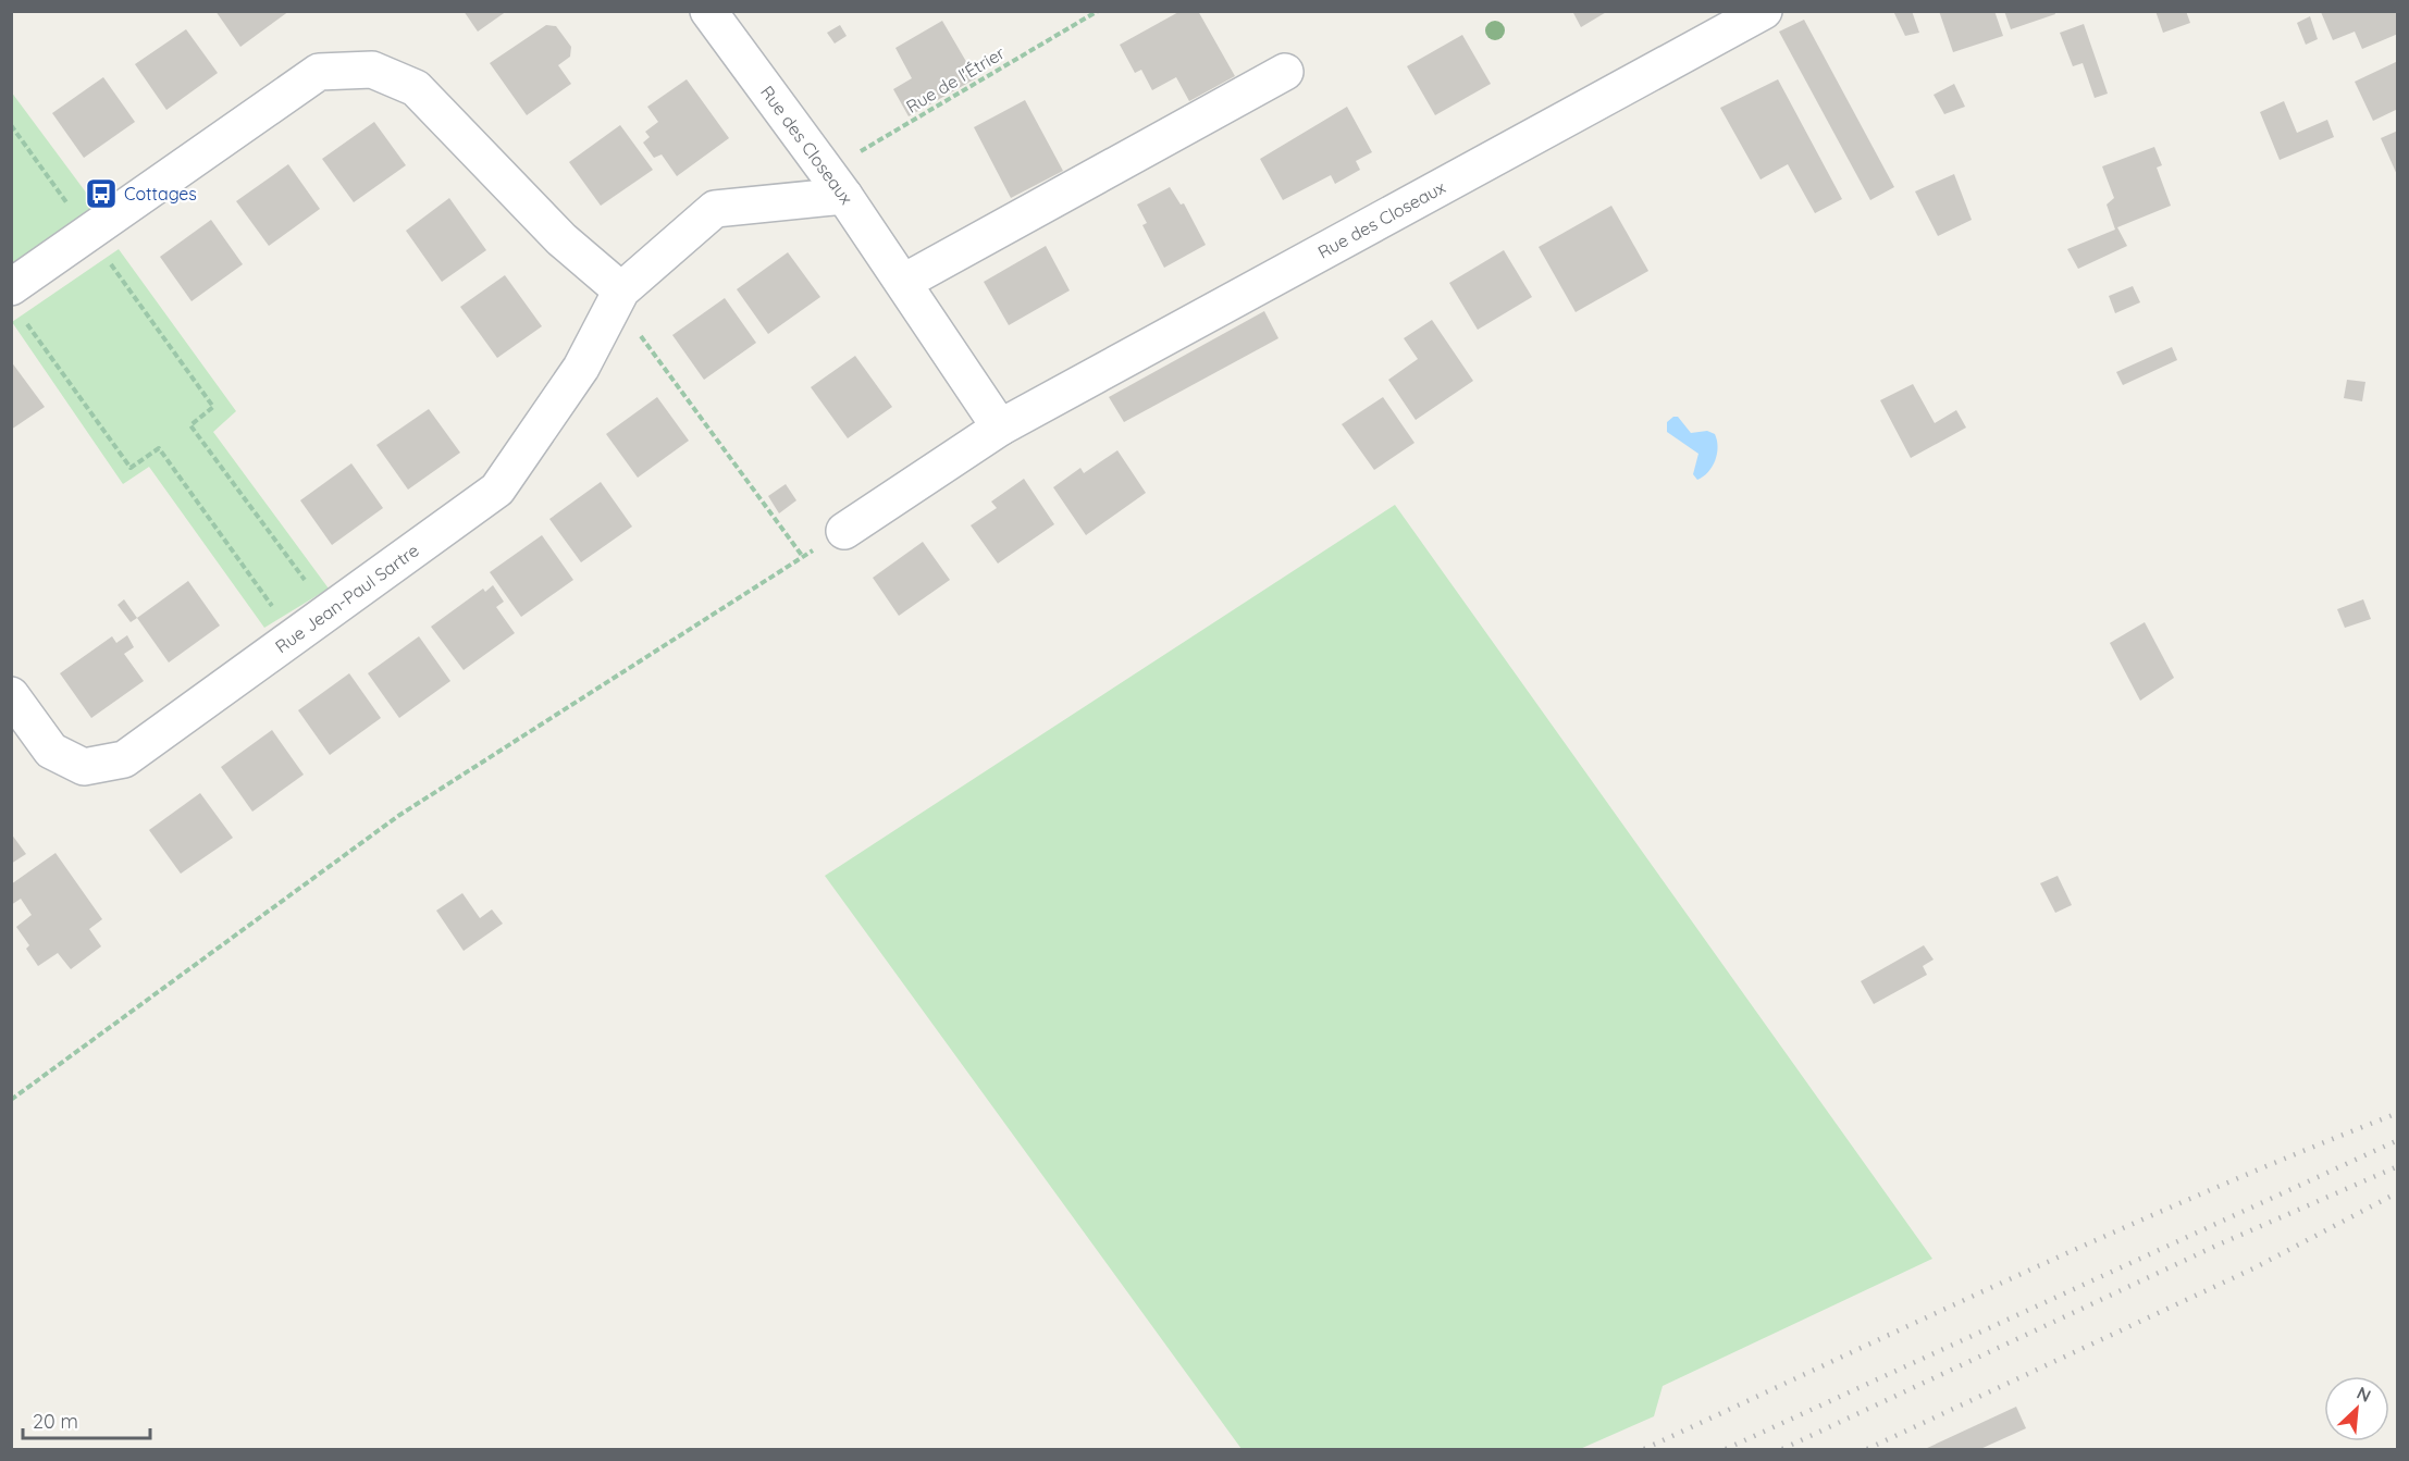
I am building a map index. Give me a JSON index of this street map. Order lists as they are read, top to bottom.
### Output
{
  "streets": {
    "street": ["Rue des Closeaux", "Rue Jean-Paul Sartre"],
    "path": ["Rue de l'Étrier"]
  },
  "crossings": [
    ["Rue de l'Étrier", "Rue des Closeaux"],
    ["Rue de l'Étrier", "Rue Jean-Paul Sartre"],
    ["Rue des Closeaux", "Rue Jean-Paul Sartre"]
  ],
  "places": {
    "bus stop": ["Cottages"]
  },
  "scale_bar": "20 m",
  "north": "top right"
}
